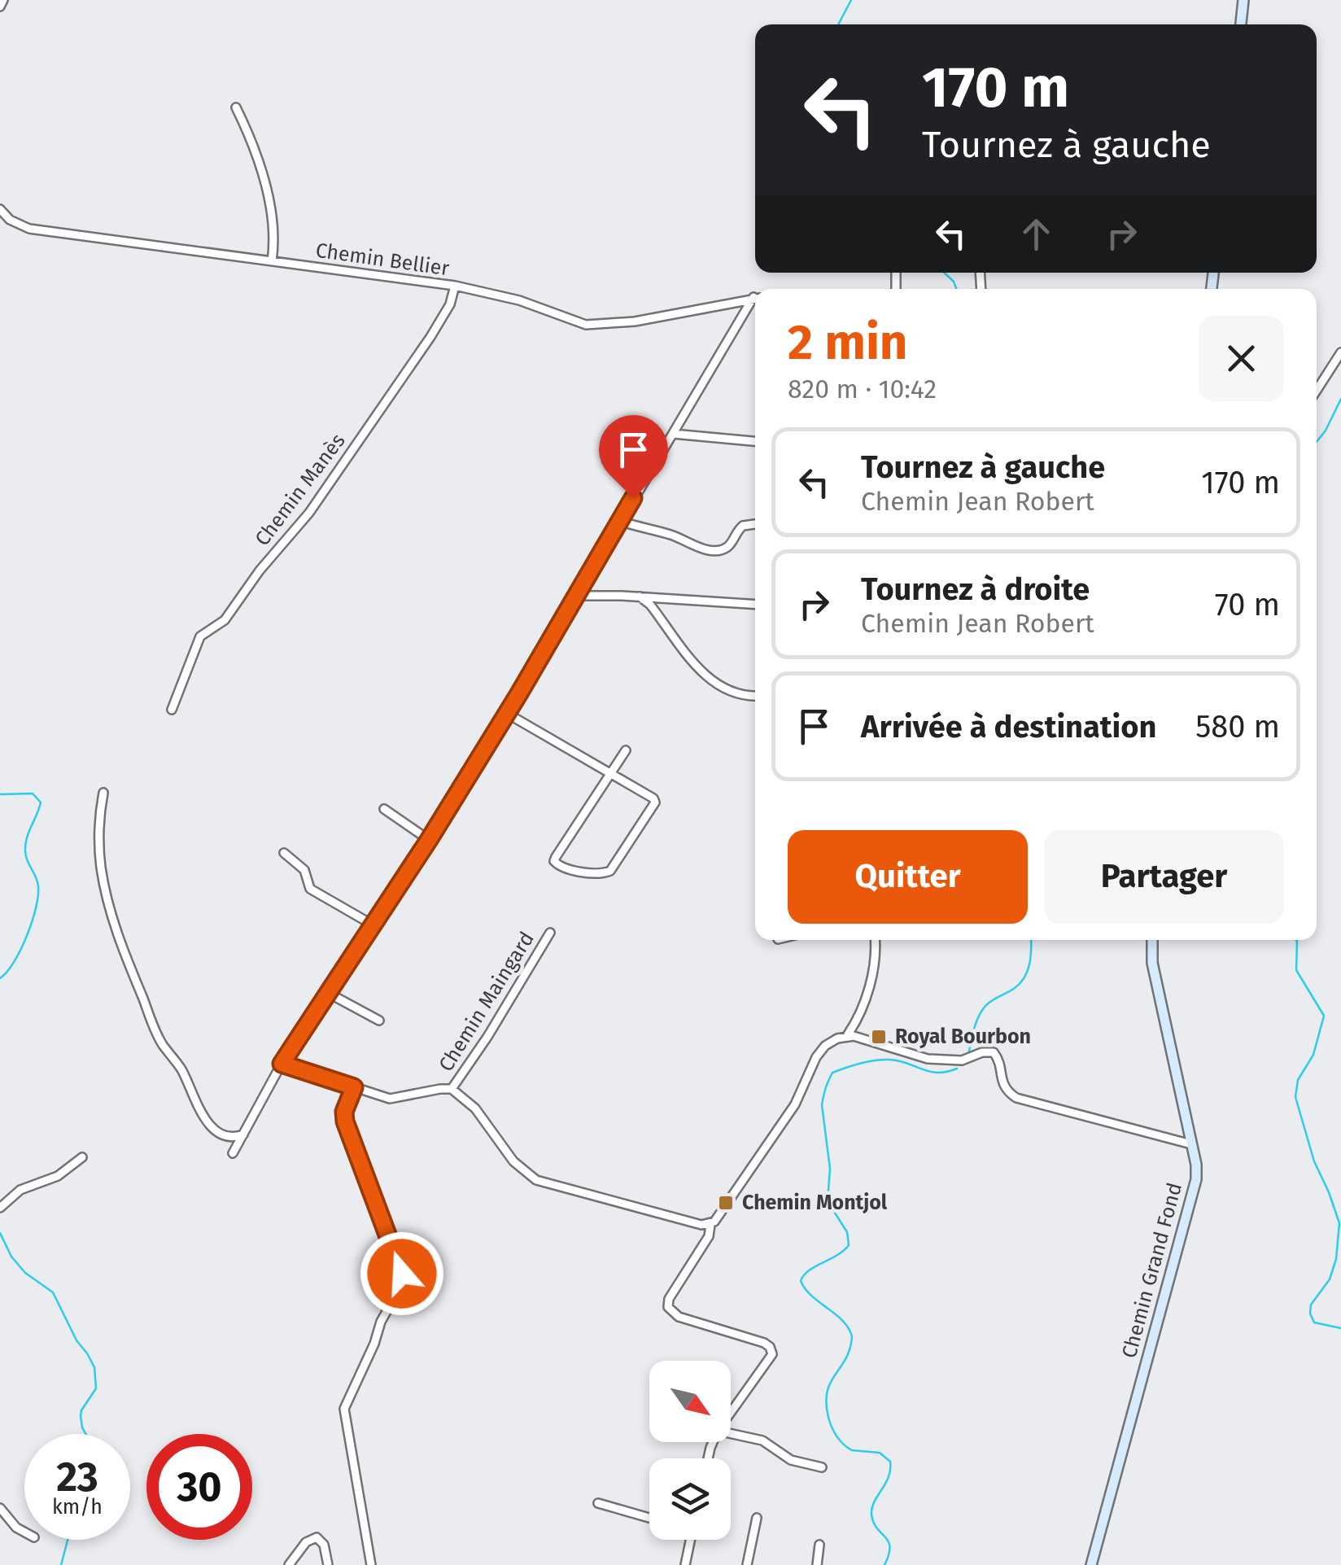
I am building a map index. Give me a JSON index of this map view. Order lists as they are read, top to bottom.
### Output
{
  "streets": {
    "street": [
      "Chemin Bellier",
      "Chemin Manès",
      "Chemin Maingard",
      "Chemin Grand Fond"
    ]
  },
  "crossings": [
    ["Chemin Bellier", "Chemin Manès"]
  ],
  "places": {
    "transit": ["Royal Bourbon", "Chemin Montjol"]
  },
  "north": "bottom right",
  "page": {
    "turn": ["170 m", "Tournez à gauche"],
    "heading": ["2 min", "820 m · 10:42"],
    "list": [
      {
        "name": "Tournez à gauche",
        "note": "Chemin Jean Robert",
        "value": "170 m"
      },
      {
        "name": "Tournez à droite",
        "note": "Chemin Jean Robert",
        "value": "70 m"
      },
      {
        "name": "Arrivée à destination",
        "value": "580 m"
      }
    ],
    "buttons": ["Quitter", "Partager"],
    "speed": "23 km/h",
    "limit": "30"
  }
}
